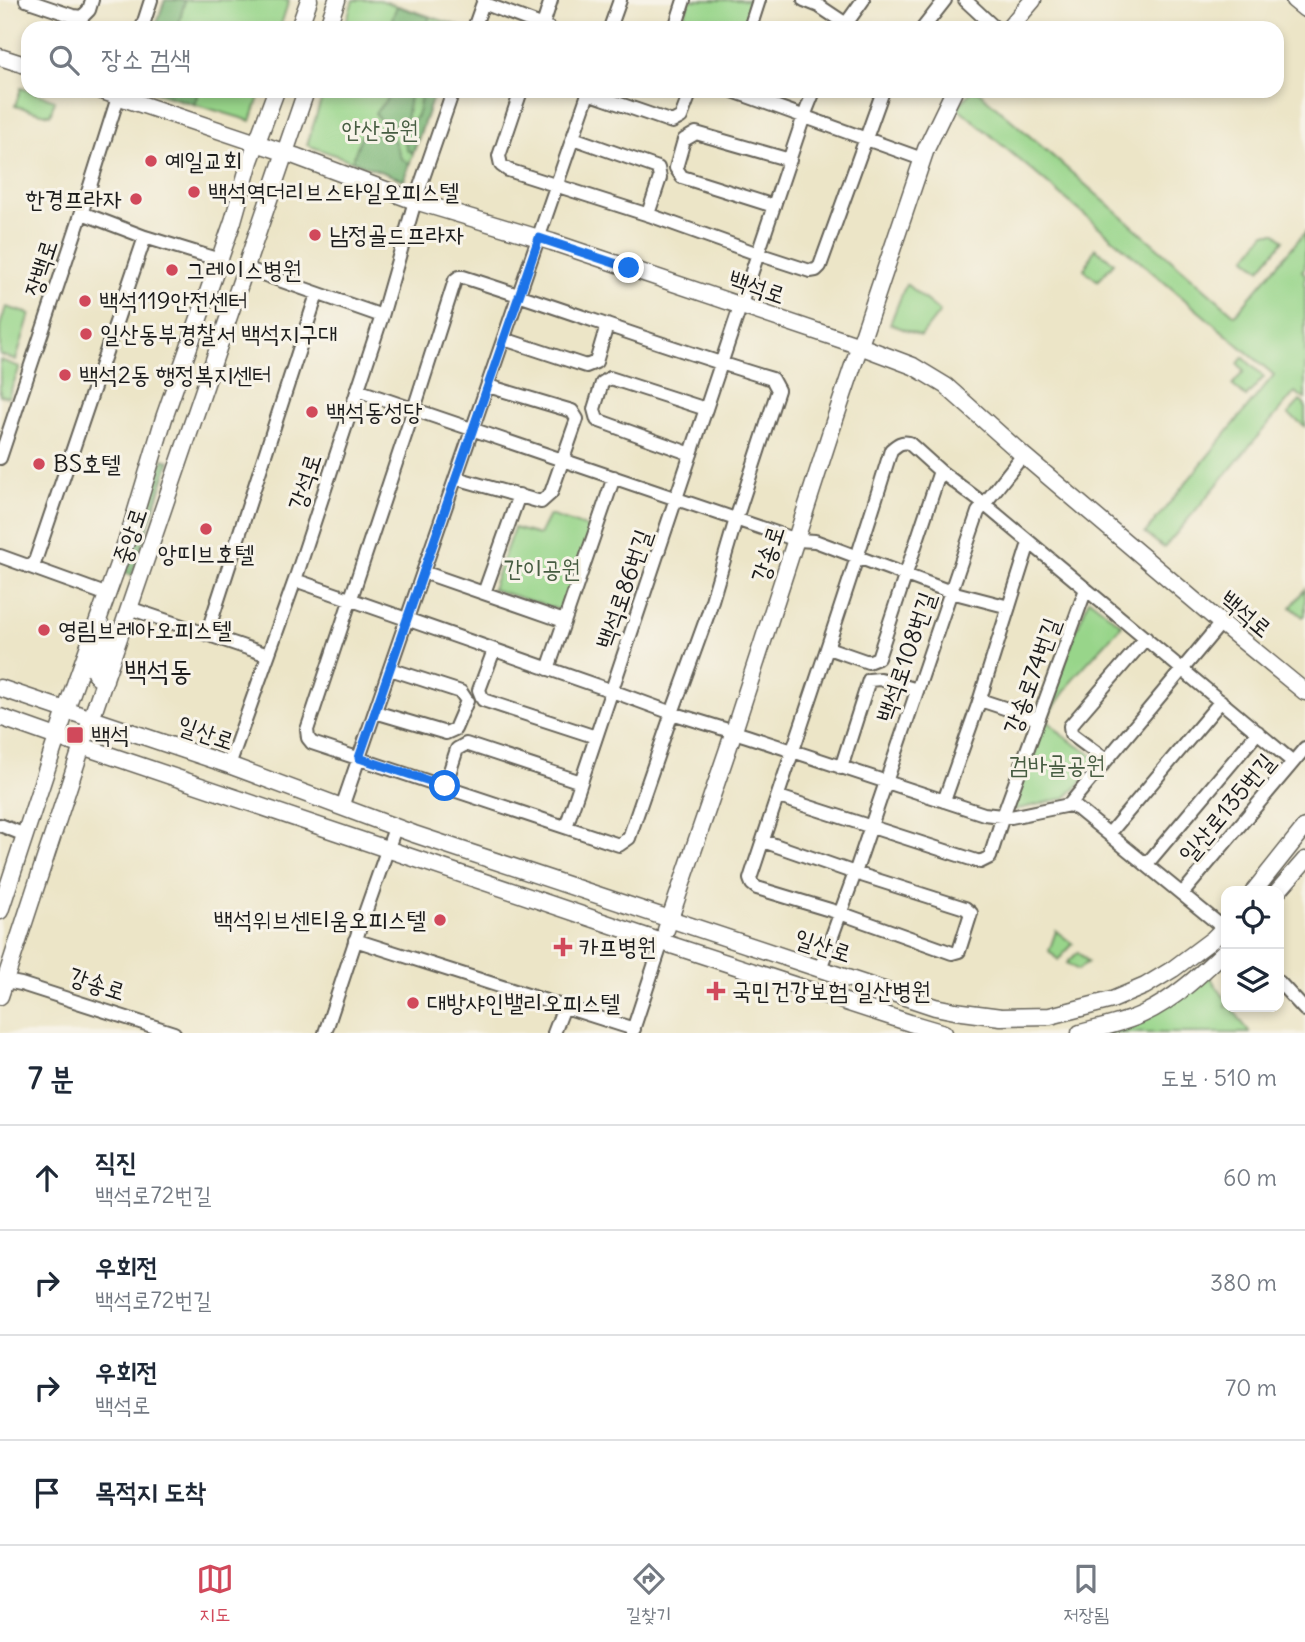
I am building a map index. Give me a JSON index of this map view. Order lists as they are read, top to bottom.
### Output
{
  "streets": {
    "main road": [
      "백석로",
      "중앙로",
      "강송로",
      "일산로"
    ],
    "street": [
      "장백로",
      "강석로",
      "백석로86번길",
      "백석로108번길",
      "강송로74번길",
      "일산로135번길"
    ]
  },
  "crossings": [
    ["백석로", "강석로"],
    ["백석로", "중앙로"],
    ["백석로", "강송로"],
    ["백석로", "백석로86번길"],
    ["백석로", "백석로108번길"],
    ["강석로", "일산로"],
    ["중앙로", "강송로"],
    ["중앙로", "일산로"],
    ["강송로", "일산로"],
    ["백석로108번길", "강송로74번길"],
    ["백석로108번길", "일산로"]
  ],
  "districts": ["백석동"],
  "parks": ["안산공원", "간이공원", "검바골공원"],
  "places": {
    "other": [
      "예일교회",
      "백석역더리브스타일오피스텔",
      "한경프라자",
      "남정골드프라자",
      "그레이스병원",
      "백석119안전센터",
      "일산동부경찰서 백석지구대",
      "백석2동 행정복지센터",
      "백석동성당",
      "BS호텔",
      "앙띠브호텔",
      "영림브레아오피스텔",
      "백석위브센티움오피스텔",
      "대방샤인밸리오피스텔"
    ],
    "transit": ["백석"],
    "health": ["카프병원", "국민건강보험 일산병원"]
  },
  "page": {
    "search": "장소 검색",
    "heading": ["7 분", "도보 · 510 m"],
    "list": [
      ["직진", "백석로72번길", "60 m"],
      ["우회전", "백석로72번길", "380 m"],
      ["우회전", "백석로", "70 m"],
      "목적지 도착"
    ],
    "nav": ["지도", "길찾기", "저장됨"]
  }
}
